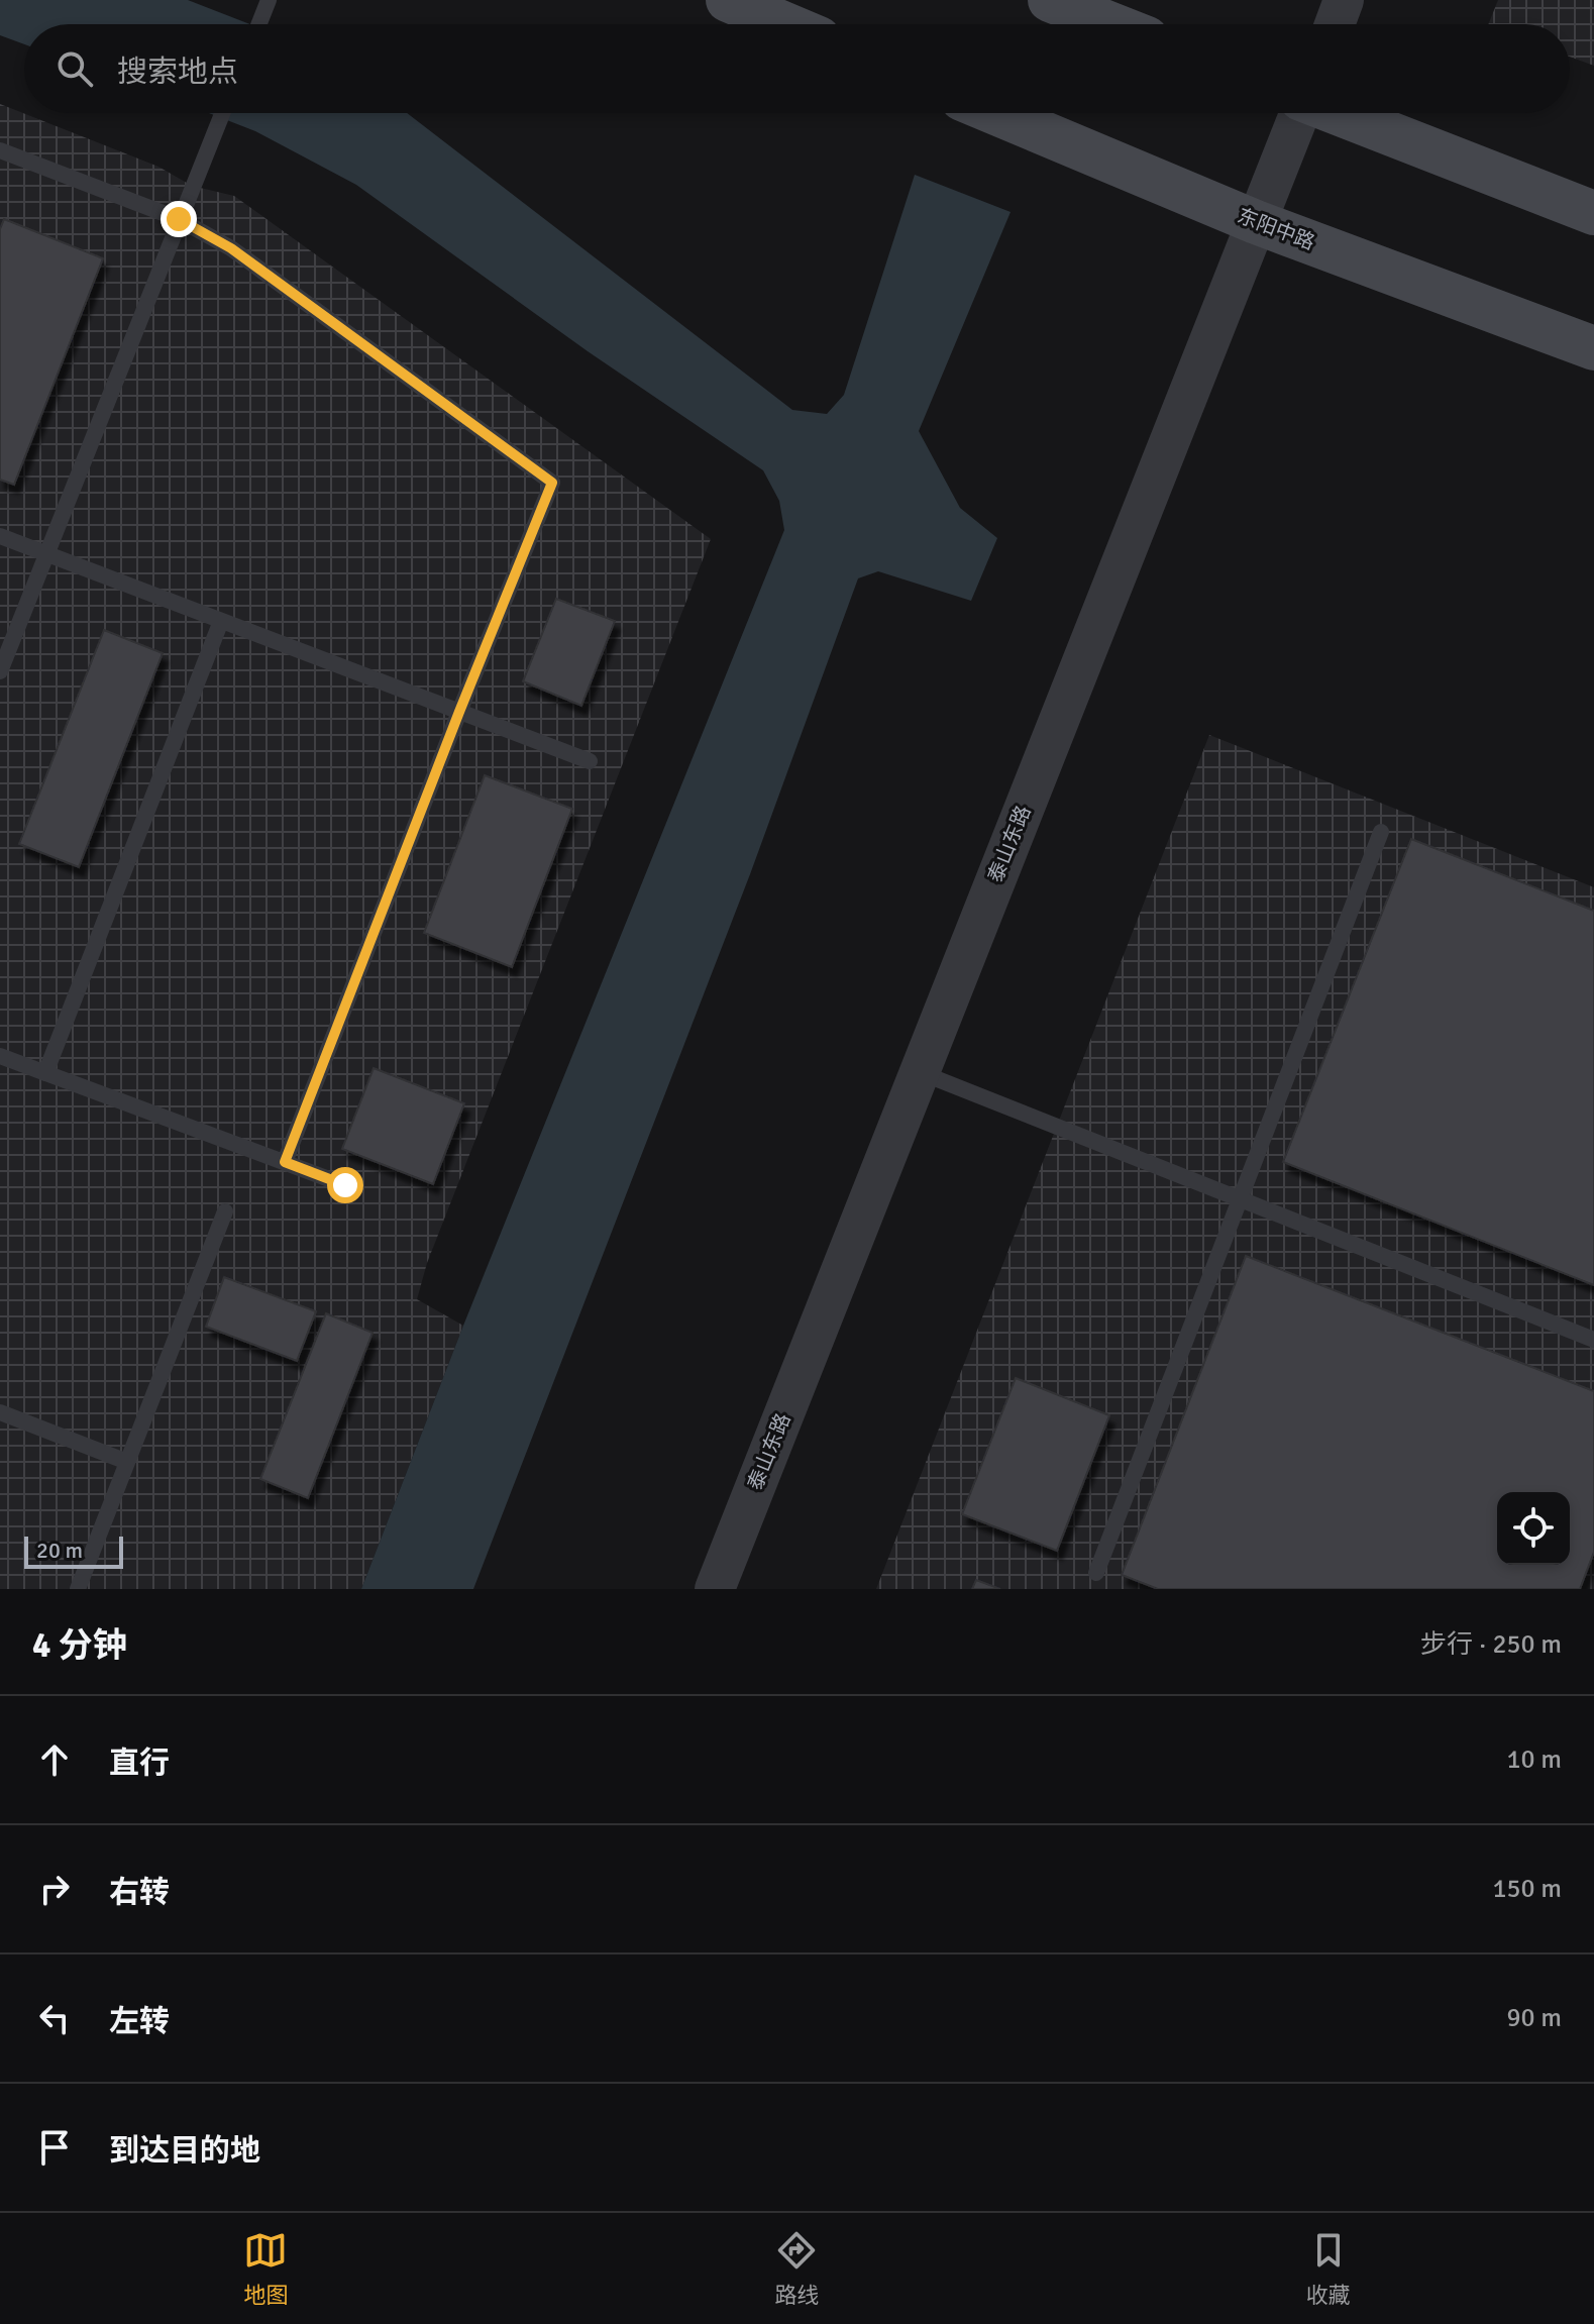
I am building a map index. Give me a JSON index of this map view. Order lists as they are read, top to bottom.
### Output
{
  "streets": {
    "main road": ["东阳中路"],
    "street": ["泰山东路"]
  },
  "crossings": [
    ["东阳中路", "泰山东路"]
  ],
  "scale_bar": "20 m",
  "page": {
    "search": "搜索地点",
    "scale": "20 m",
    "heading": ["4 分钟", "步行 · 250 m"],
    "list": [
      ["直行", "10 m"],
      ["右转", "150 m"],
      ["左转", "90 m"],
      "到达目的地"
    ],
    "nav": ["地图", "路线", "收藏"]
  }
}
